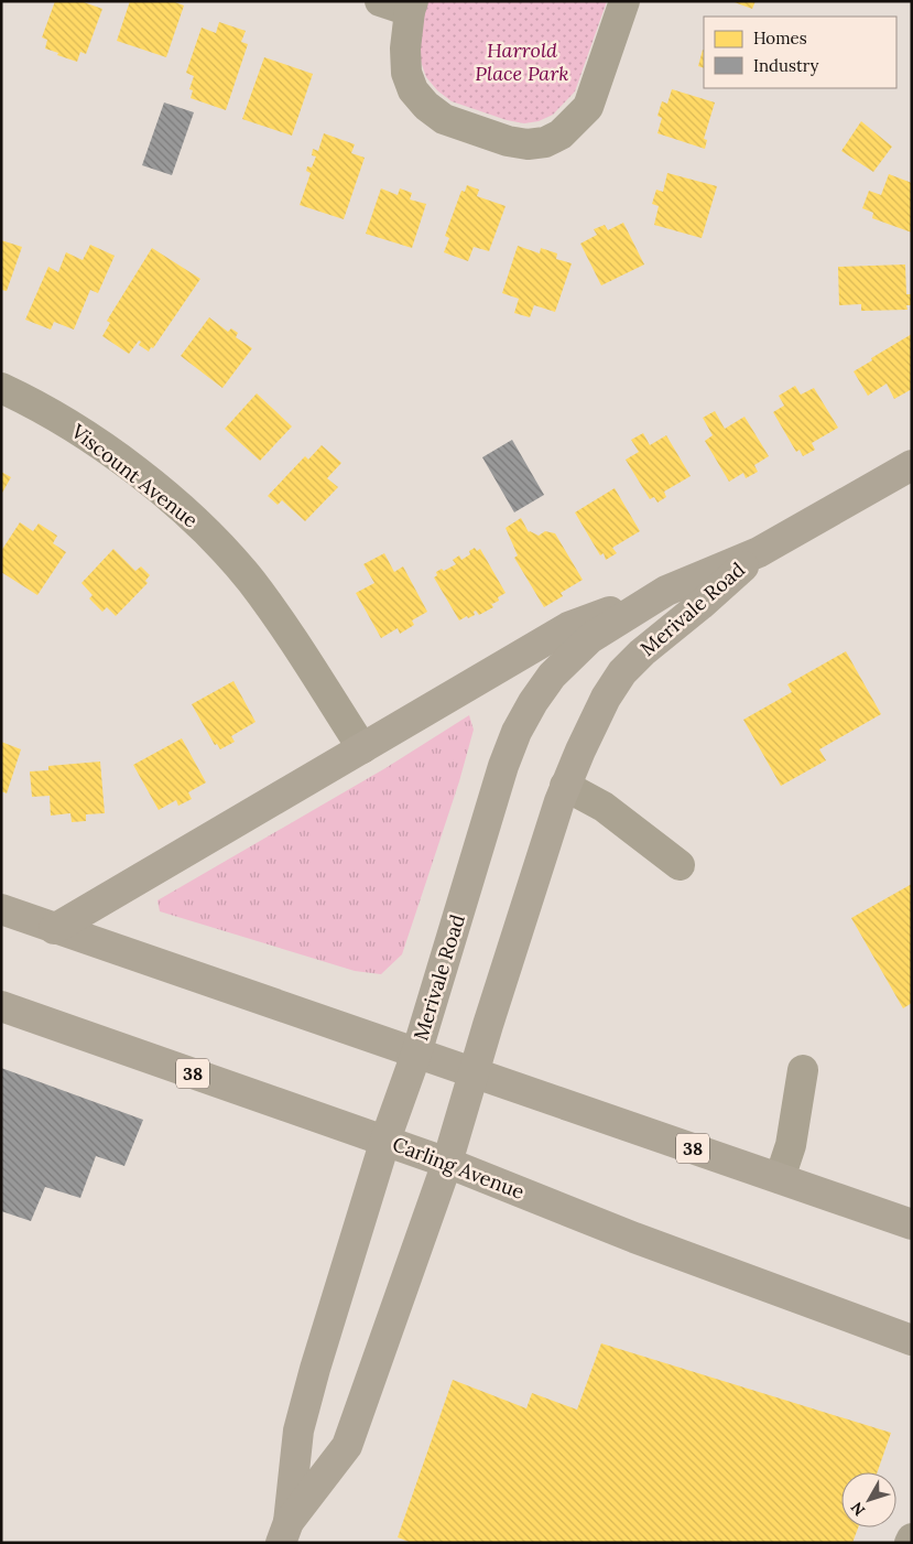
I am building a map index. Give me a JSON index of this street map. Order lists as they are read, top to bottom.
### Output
{
  "streets": {
    "main road": ["Merivale Road", "38", "Carling Avenue"],
    "street": ["Viscount Avenue"]
  },
  "crossings": [
    ["Merivale Road", "38"],
    ["Merivale Road", "Carling Avenue"]
  ],
  "parks": ["Harrold Place Park"],
  "legend": ["Homes", "Industry"],
  "north": "bottom left"
}
